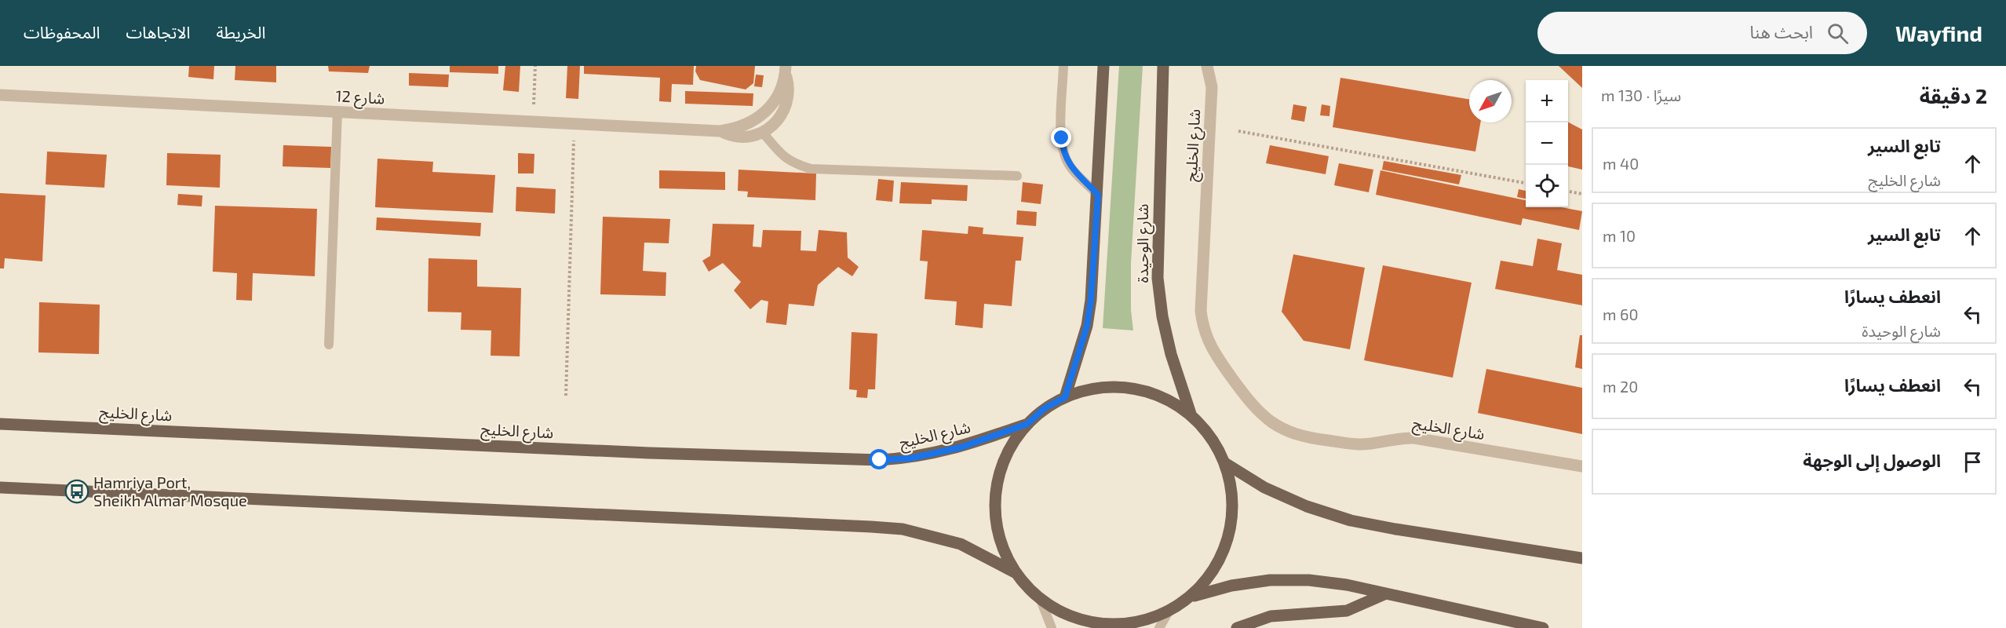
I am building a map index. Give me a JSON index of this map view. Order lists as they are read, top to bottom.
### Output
{
  "streets": {
    "main road": ["شارع الخليج", "شارع الوحيدة"],
    "street": ["شارع 12"]
  },
  "places": {
    "bus stop": ["Hamriya Port, Sheikh Almar Mosque"]
  },
  "north": "bottom left",
  "page": {
    "header": "Wayfind",
    "search": "ابحث هنا",
    "nav": ["الخريطة", "الاتجاهات", "المحفوظات"],
    "heading": ["2 دقيقة", "سيرًا · 130 m"],
    "map_buttons": ["+", "−"],
    "list": [
      ["تابع السير", "شارع الخليج", "40 m"],
      ["تابع السير", "10 m"],
      ["انعطف يسارًا", "شارع الوحيدة", "60 m"],
      ["انعطف يسارًا", "20 m"],
      "الوصول إلى الوجهة"
    ]
  }
}
